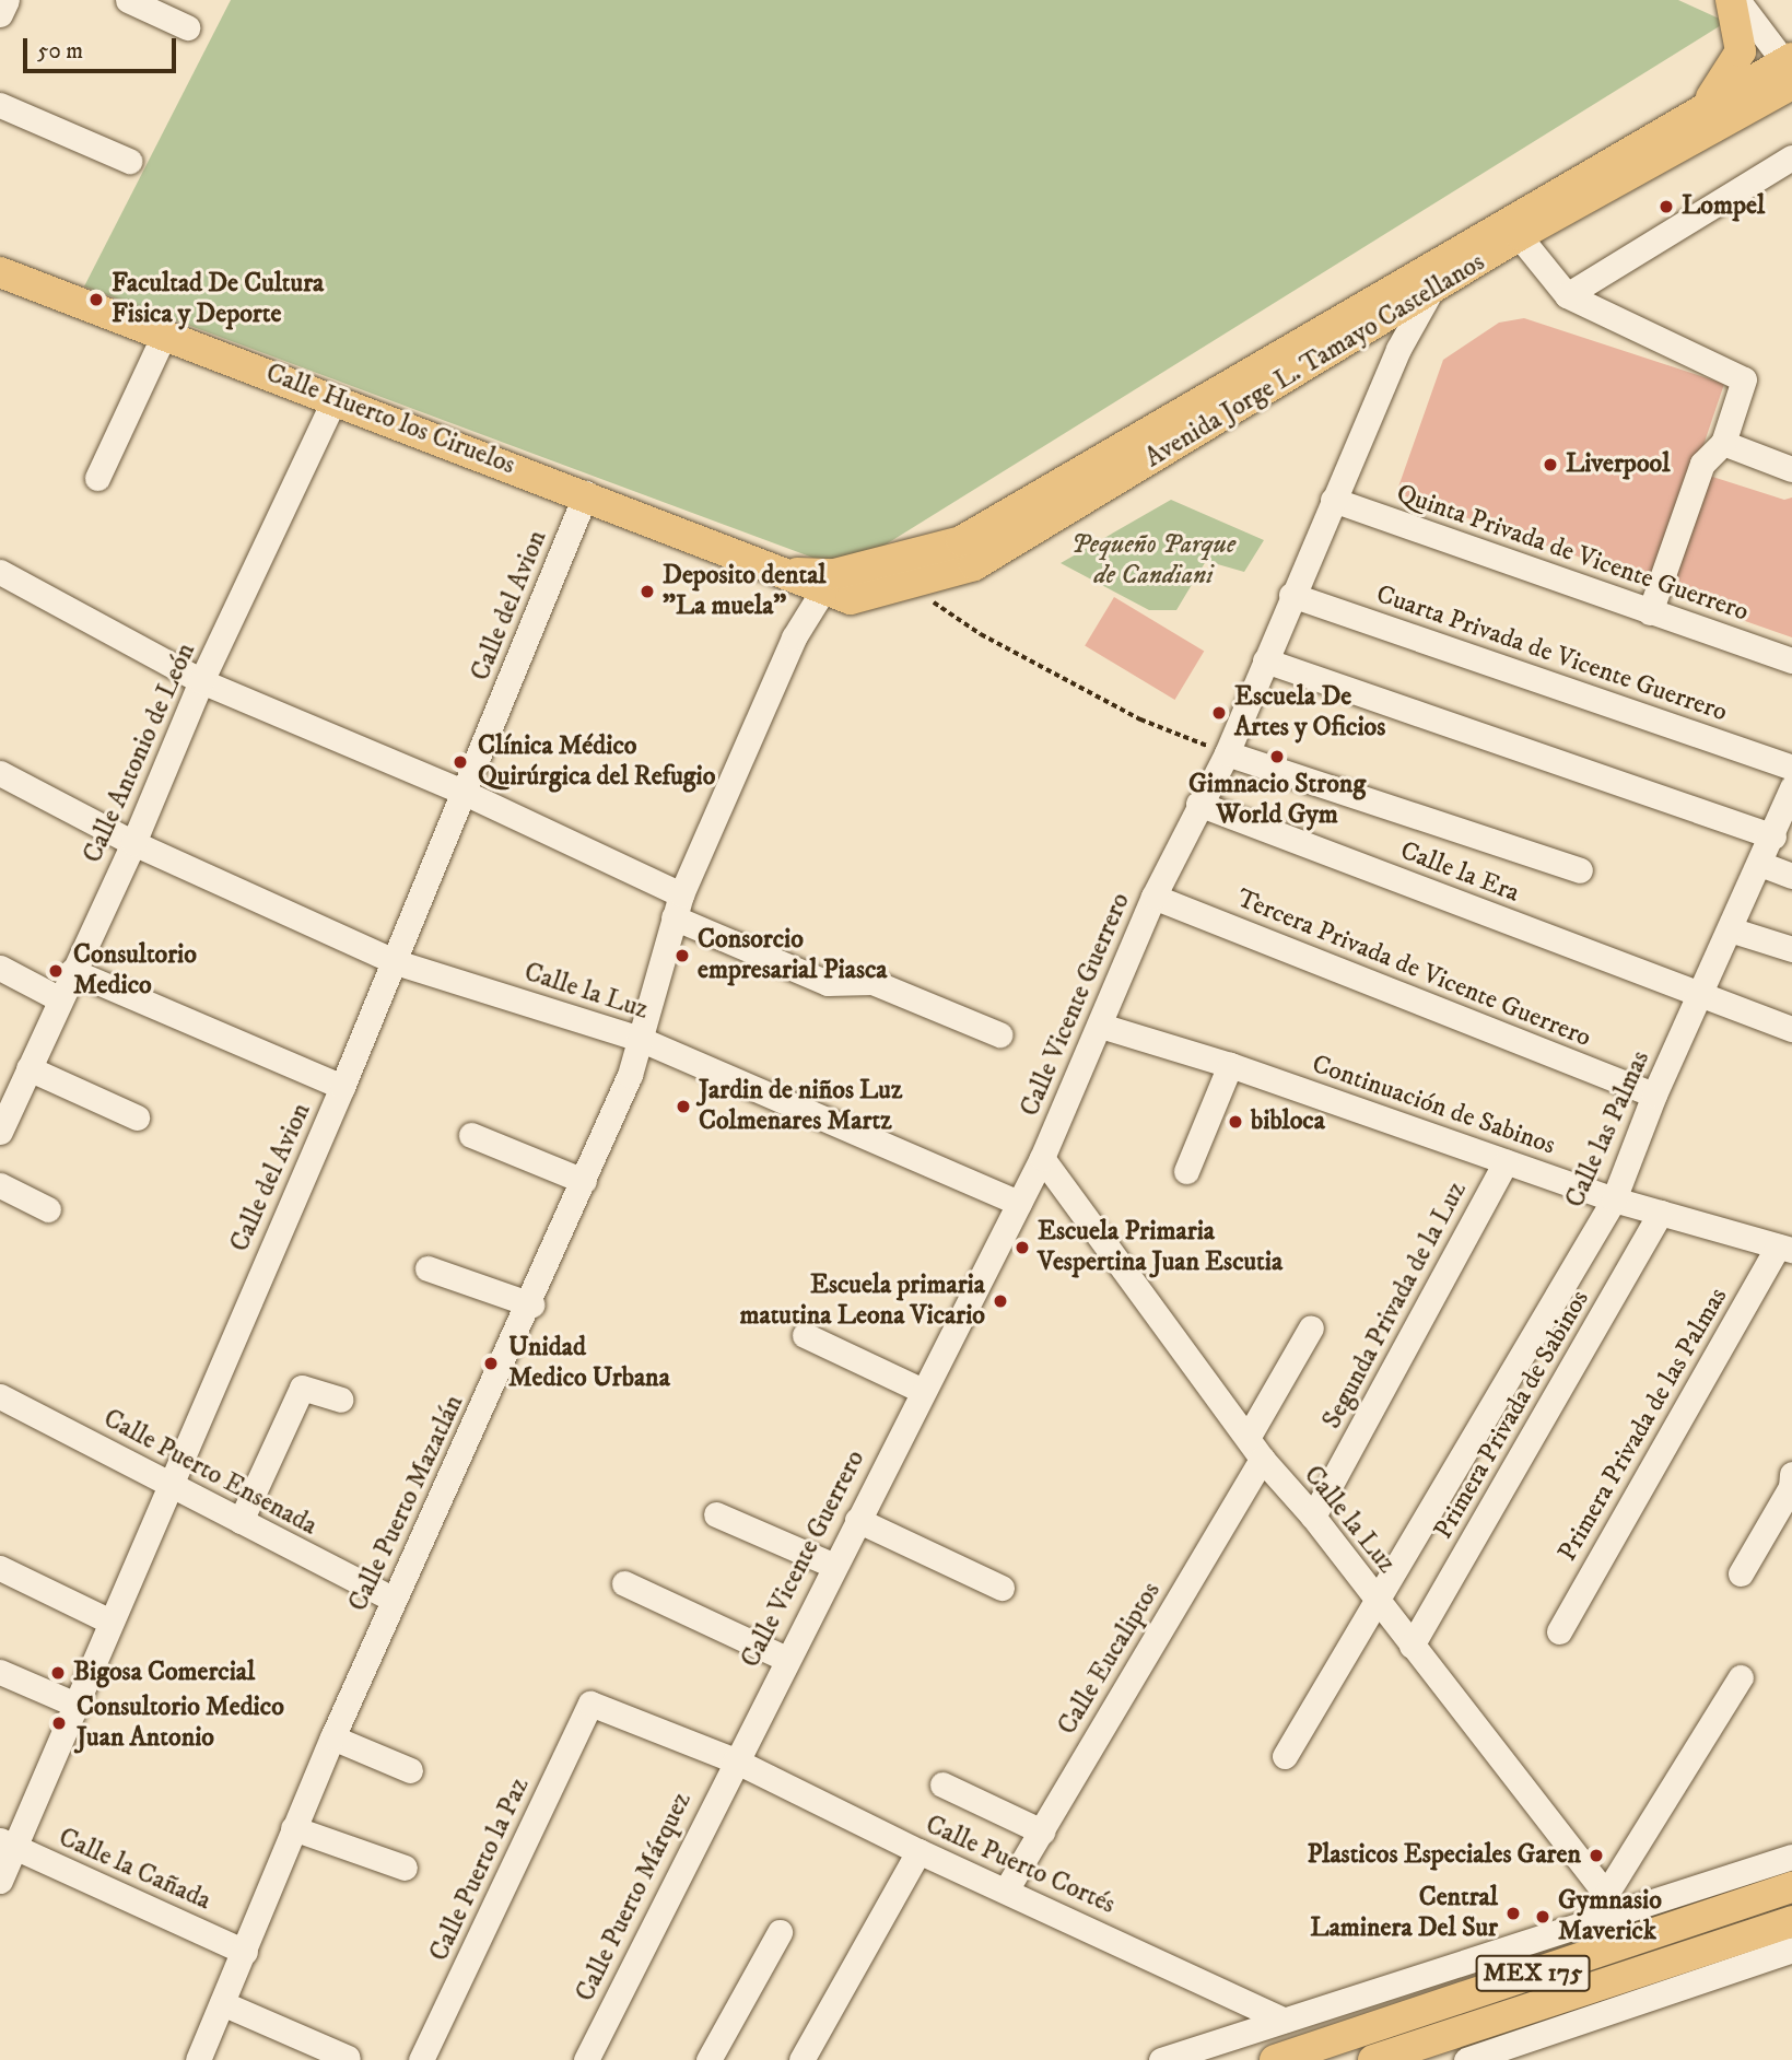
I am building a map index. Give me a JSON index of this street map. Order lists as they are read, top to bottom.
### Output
{
  "streets": {
    "main road": ["Avenida Jorge L. Tamayo Castellanos", "Calle Huerto los Ciruelos", "MEX 175"],
    "street": [
      "Quinta Privada de Vicente Guerrero",
      "Calle del Avion",
      "Cuarta Privada de Vicente Guerrero",
      "Calle Antonio de León",
      "Calle la Era",
      "Tercera Privada de Vicente Guerrero",
      "Calle la Luz",
      "Calle Vicente Guerrero",
      "Continuación de Sabinos",
      "Calle las Palmas",
      "Segunda Privada de la Luz",
      "Primera Privada de Sabinos",
      "Primera Privada de las Palmas",
      "Calle Puerto Ensenada",
      "Calle Puerto Mazatlán",
      "Calle Eucaliptos",
      "Calle Puerto Cortés",
      "Calle la Cañada",
      "Calle Puerto la Paz",
      "Calle Puerto Márquez"
    ]
  },
  "crossings": [
    ["Avenida Jorge L. Tamayo Castellanos", "Calle Huerto los Ciruelos"],
    ["Avenida Jorge L. Tamayo Castellanos", "Calle Vicente Guerrero"],
    ["Avenida Jorge L. Tamayo Castellanos", "Calle Puerto Mazatlán"],
    ["Calle Huerto los Ciruelos", "Calle del Avion"],
    ["Calle Huerto los Ciruelos", "Calle Antonio de León"],
    ["Calle Huerto los Ciruelos", "Calle Puerto Mazatlán"],
    ["Quinta Privada de Vicente Guerrero", "Calle Vicente Guerrero"],
    ["Calle del Avion", "Calle la Luz"],
    ["Calle del Avion", "Calle Puerto Ensenada"],
    ["Calle del Avion", "Calle la Cañada"],
    ["Cuarta Privada de Vicente Guerrero", "Calle Vicente Guerrero"],
    ["Calle Antonio de León", "Calle la Luz"],
    ["Calle la Era", "Calle Vicente Guerrero"],
    ["Calle la Era", "Calle las Palmas"],
    ["Tercera Privada de Vicente Guerrero", "Calle Vicente Guerrero"],
    ["Tercera Privada de Vicente Guerrero", "Calle las Palmas"],
    ["Calle la Luz", "Calle Vicente Guerrero"],
    ["Calle la Luz", "Calle las Palmas"],
    ["Calle la Luz", "Segunda Privada de la Luz"],
    ["Calle la Luz", "Primera Privada de Sabinos"],
    ["Calle la Luz", "Calle Puerto Mazatlán"],
    ["Calle la Luz", "Calle Eucaliptos"],
    ["Calle Vicente Guerrero", "Continuación de Sabinos"],
    ["Calle Vicente Guerrero", "Calle Puerto Cortés"],
    ["Calle Vicente Guerrero", "Calle Puerto Márquez"],
    ["Continuación de Sabinos", "Calle las Palmas"],
    ["Continuación de Sabinos", "Segunda Privada de la Luz"],
    ["Continuación de Sabinos", "Primera Privada de Sabinos"],
    ["Continuación de Sabinos", "Primera Privada de las Palmas"],
    ["Calle Puerto Ensenada", "Calle Puerto Mazatlán"],
    ["Calle Puerto Mazatlán", "Calle la Cañada"],
    ["Calle Eucaliptos", "Calle Puerto Cortés"],
    ["Calle Puerto Cortés", "Calle Puerto la Paz"],
    ["Calle Puerto Cortés", "Calle Puerto Márquez"]
  ],
  "parks": ["Pequeño Parque de Candiani"],
  "places": [
    "Lompel",
    "Facultad De Cultura Fisica y Deporte",
    "Liverpool",
    "Deposito dental \"La muela\"",
    "Escuela De Artes y Oficios",
    "Gimnacio Strong World Gym",
    "Clínica Médico Quirúrgica del Refugio",
    "Consorcio empresarial Piasca",
    "Consultorio Medico",
    "Jardin de niños Luz Colmenares Martz",
    "bibloca",
    "Escuela Primaria Vespertina Juan Escutia",
    "Escuela primaria matutina Leona Vicario",
    "Unidad Medico Urbana",
    "Bigosa Comercial",
    "Consultorio Medico Juan Antonio",
    "Plasticos Especiales Garen",
    "Central Laminera Del Sur",
    "Gymnasio Maverick"
  ],
  "scale_bar": "50 m"
}
